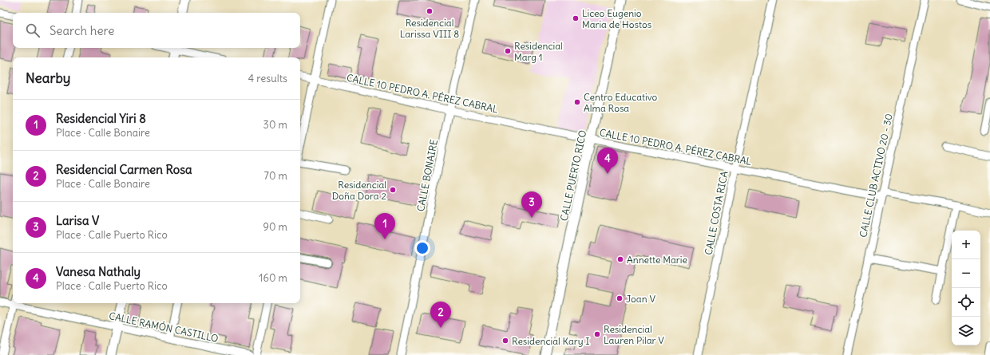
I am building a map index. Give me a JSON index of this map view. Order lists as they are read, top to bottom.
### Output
{
  "streets": {
    "street": [
      "CALLE 10 PEDRO A. PÉREZ CABRAL",
      "CALLE BONAIRE",
      "CALLE PUERTO RICO",
      "CALLE CLUB ACTIVO 20 - 30",
      "CALLE COSTA RICA",
      "CALLE RAMÓN CASTILLO"
    ]
  },
  "crossings": [
    ["CALLE 10 PEDRO A. PÉREZ CABRAL", "CALLE BONAIRE"],
    ["CALLE 10 PEDRO A. PÉREZ CABRAL", "CALLE PUERTO RICO"],
    ["CALLE 10 PEDRO A. PÉREZ CABRAL", "CALLE CLUB ACTIVO 20 - 30"],
    ["CALLE 10 PEDRO A. PÉREZ CABRAL", "CALLE COSTA RICA"]
  ],
  "places": [
    "Residencial Larissa VIII 8",
    "Liceo Eugenio Maria de Hostos",
    "Residencial Marg 1",
    "Centro Educativo Alma Rosa",
    "Residencial Doña Dora 2",
    "Annette Marie",
    "Joan V",
    "Residencial Lauren Pilar V",
    "Residencial Kary I"
  ],
  "page": {
    "search": "Search here",
    "heading": ["Nearby", "4 results"],
    "list": [
      {
        "mark": "1",
        "name": "Residencial Yiri 8",
        "note": "Place · Calle Bonaire",
        "value": "30 m"
      },
      {
        "mark": "2",
        "name": "Residencial Carmen Rosa",
        "note": "Place · Calle Bonaire",
        "value": "70 m"
      },
      {
        "mark": "3",
        "name": "Larisa V",
        "note": "Place · Calle Puerto Rico",
        "value": "90 m"
      },
      {
        "mark": "4",
        "name": "Vanesa Nathaly",
        "note": "Place · Calle Puerto Rico",
        "value": "160 m"
      }
    ],
    "pins": [
      "4",
      "3",
      "1",
      "2"
    ],
    "map_buttons": ["+", "−"]
  }
}
